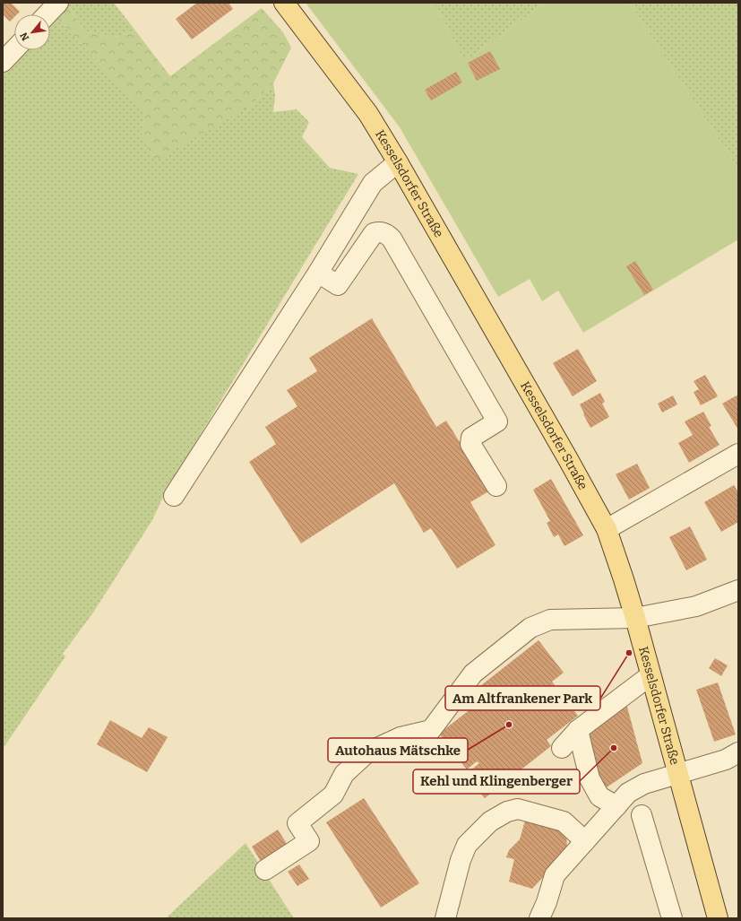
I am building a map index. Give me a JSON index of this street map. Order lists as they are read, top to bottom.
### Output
{
  "streets": {
    "main road": ["Kesselsdorfer Straße"]
  },
  "places": ["Am Altfrankener Park", "Autohaus Mätschke", "Kehl und Klingenberger"],
  "north": "bottom left"
}
